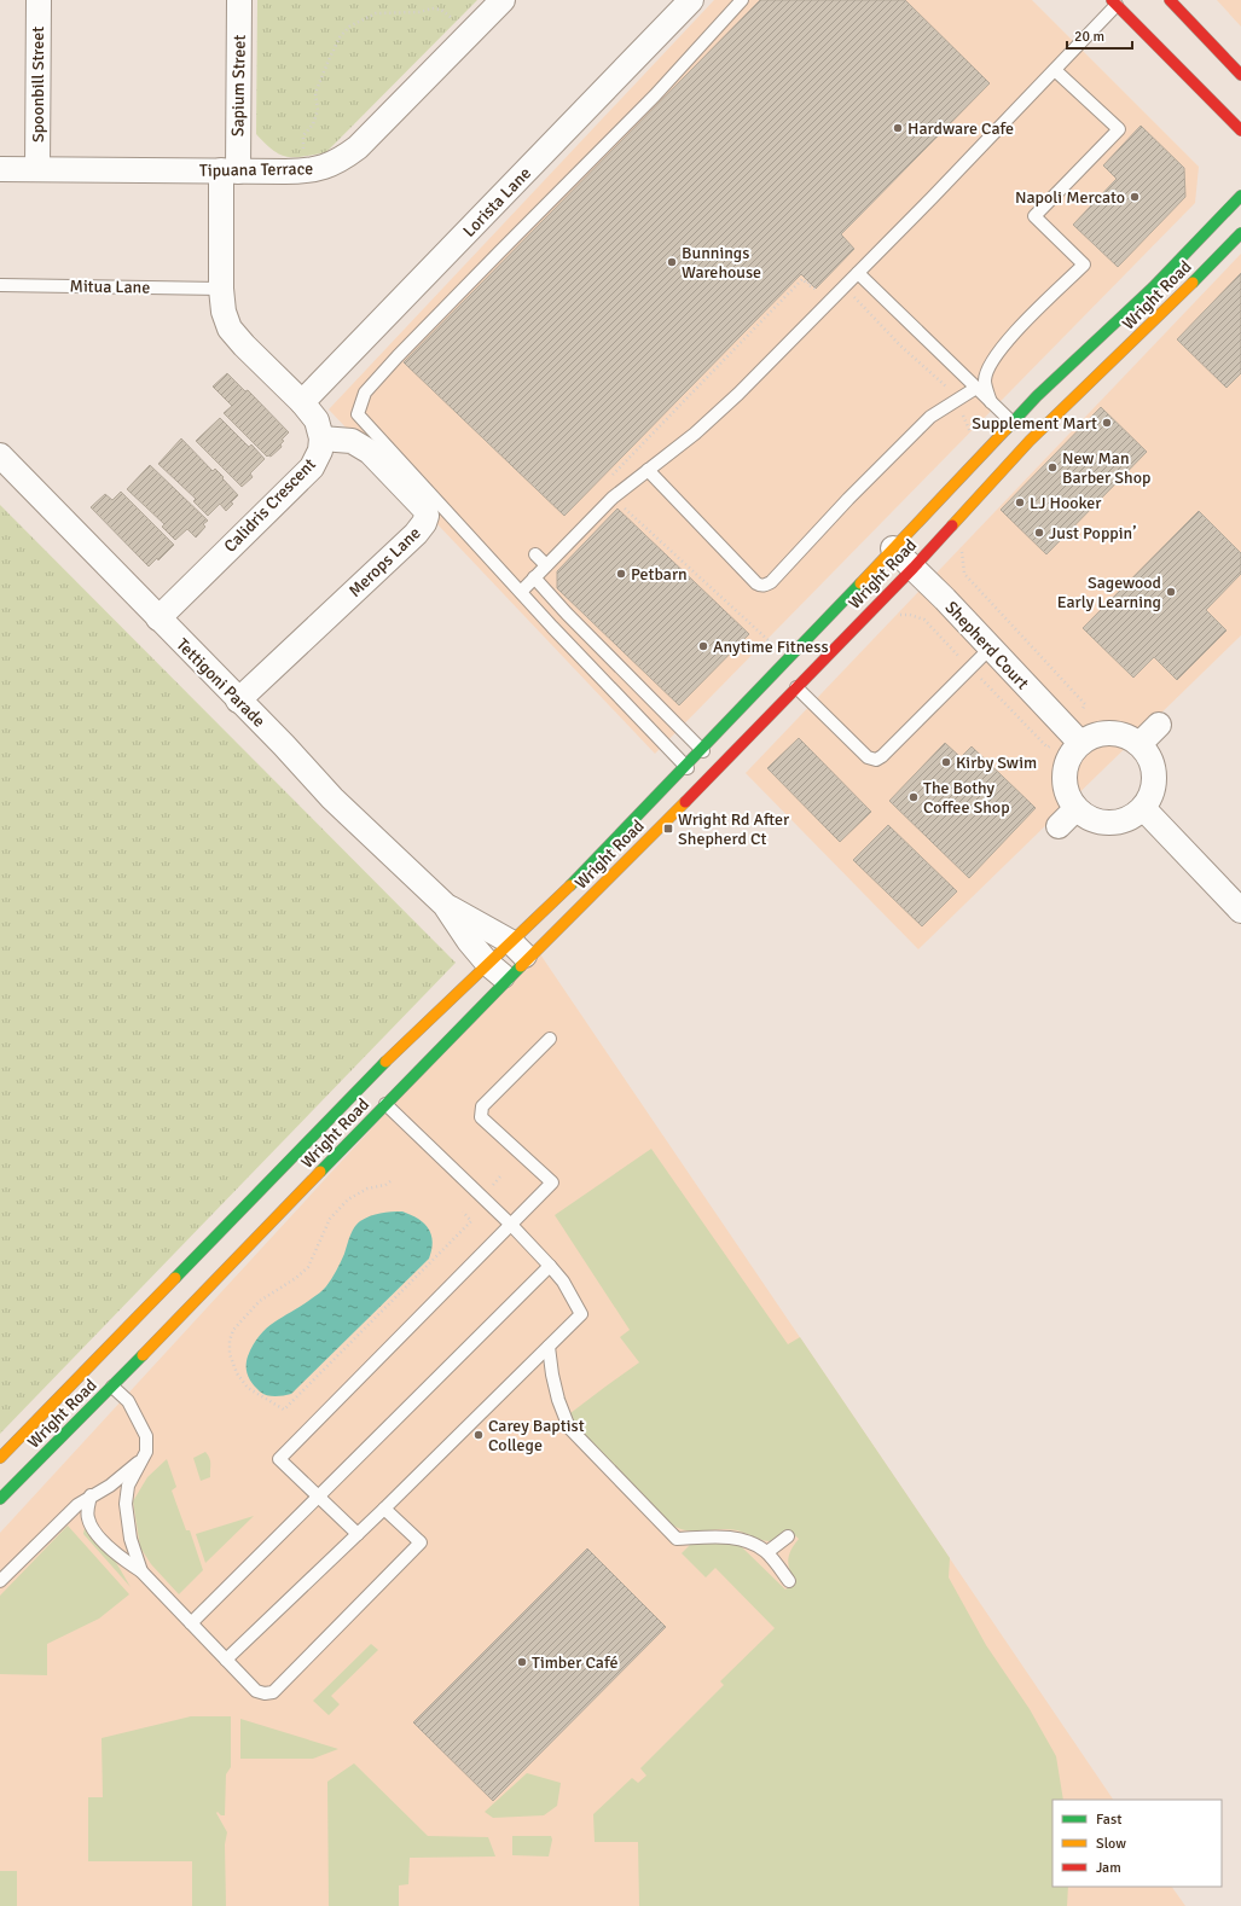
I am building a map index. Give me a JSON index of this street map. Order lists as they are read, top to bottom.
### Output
{
  "streets": {
    "street": [
      "Spoonbill Street",
      "Sapium Street",
      "Tipuana Terrace",
      "Lorista Lane",
      "Wright Road",
      "Calidris Crescent",
      "Merops Lane",
      "Shepherd Court",
      "Tettigoni Parade"
    ],
    "lane": ["Mitua Lane"]
  },
  "crossings": [
    ["Spoonbill Street", "Tipuana Terrace"],
    ["Sapium Street", "Tipuana Terrace"],
    ["Sapium Street", "Calidris Crescent"],
    ["Tipuana Terrace", "Calidris Crescent"],
    ["Lorista Lane", "Calidris Crescent"],
    ["Mitua Lane", "Calidris Crescent"],
    ["Wright Road", "Shepherd Court"],
    ["Wright Road", "Tettigoni Parade"],
    ["Calidris Crescent", "Merops Lane"],
    ["Calidris Crescent", "Tettigoni Parade"],
    ["Merops Lane", "Tettigoni Parade"]
  ],
  "places": {
    "other": [
      "Hardware Cafe",
      "Napoli Mercato",
      "Bunnings Warehouse",
      "Supplement Mart",
      "New Man Barber Shop",
      "LJ Hooker",
      "Just Poppin’",
      "Petbarn",
      "Sagewood Early Learning",
      "Anytime Fitness",
      "Kirby Swim",
      "The Bothy Coffee Shop",
      "Carey Baptist College",
      "Timber Café"
    ],
    "transit": ["Wright Rd After Shepherd Ct"]
  },
  "legend": ["Fast", "Slow", "Jam"],
  "scale_bar": "20 m"
}
